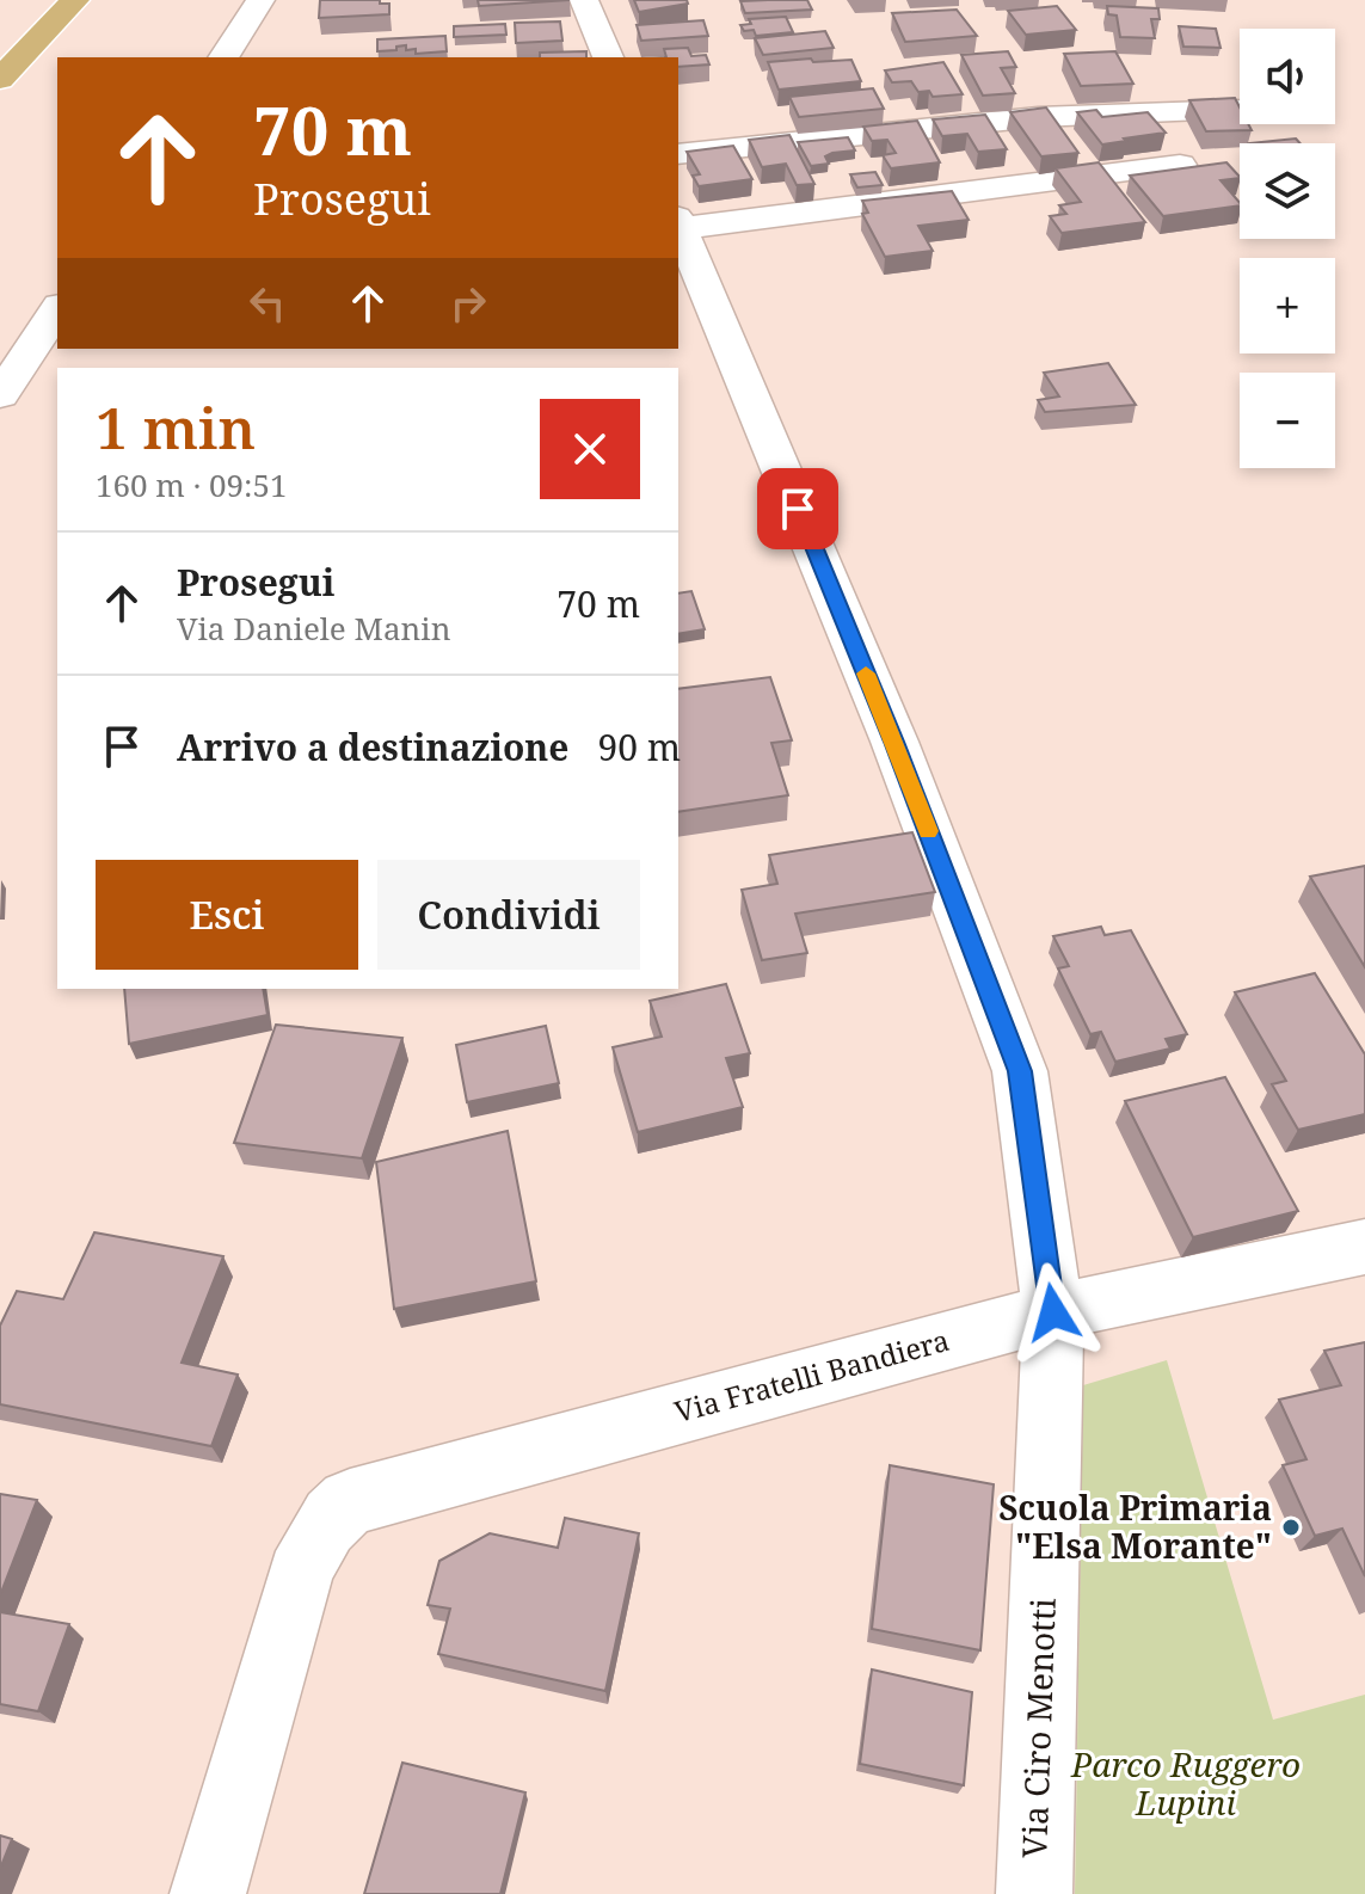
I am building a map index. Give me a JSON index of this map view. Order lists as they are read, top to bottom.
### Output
{
  "streets": {
    "street": ["Via Fratelli Bandiera", "Via Ciro Menotti"]
  },
  "crossings": [
    ["Via Fratelli Bandiera", "Via Ciro Menotti"]
  ],
  "parks": ["Parco Ruggero Lupini"],
  "places": ["Scuola Primaria \"Elsa Morante\""],
  "page": {
    "map_buttons": ["+", "−"],
    "turn": ["70 m", "Prosegui"],
    "heading": ["1 min", "160 m · 09:51"],
    "list": [
      {
        "name": "Prosegui",
        "note": "Via Daniele Manin",
        "value": "70 m"
      },
      {
        "name": "Arrivo a destinazione",
        "value": "90 m"
      }
    ],
    "buttons": ["Esci", "Condividi"]
  }
}
